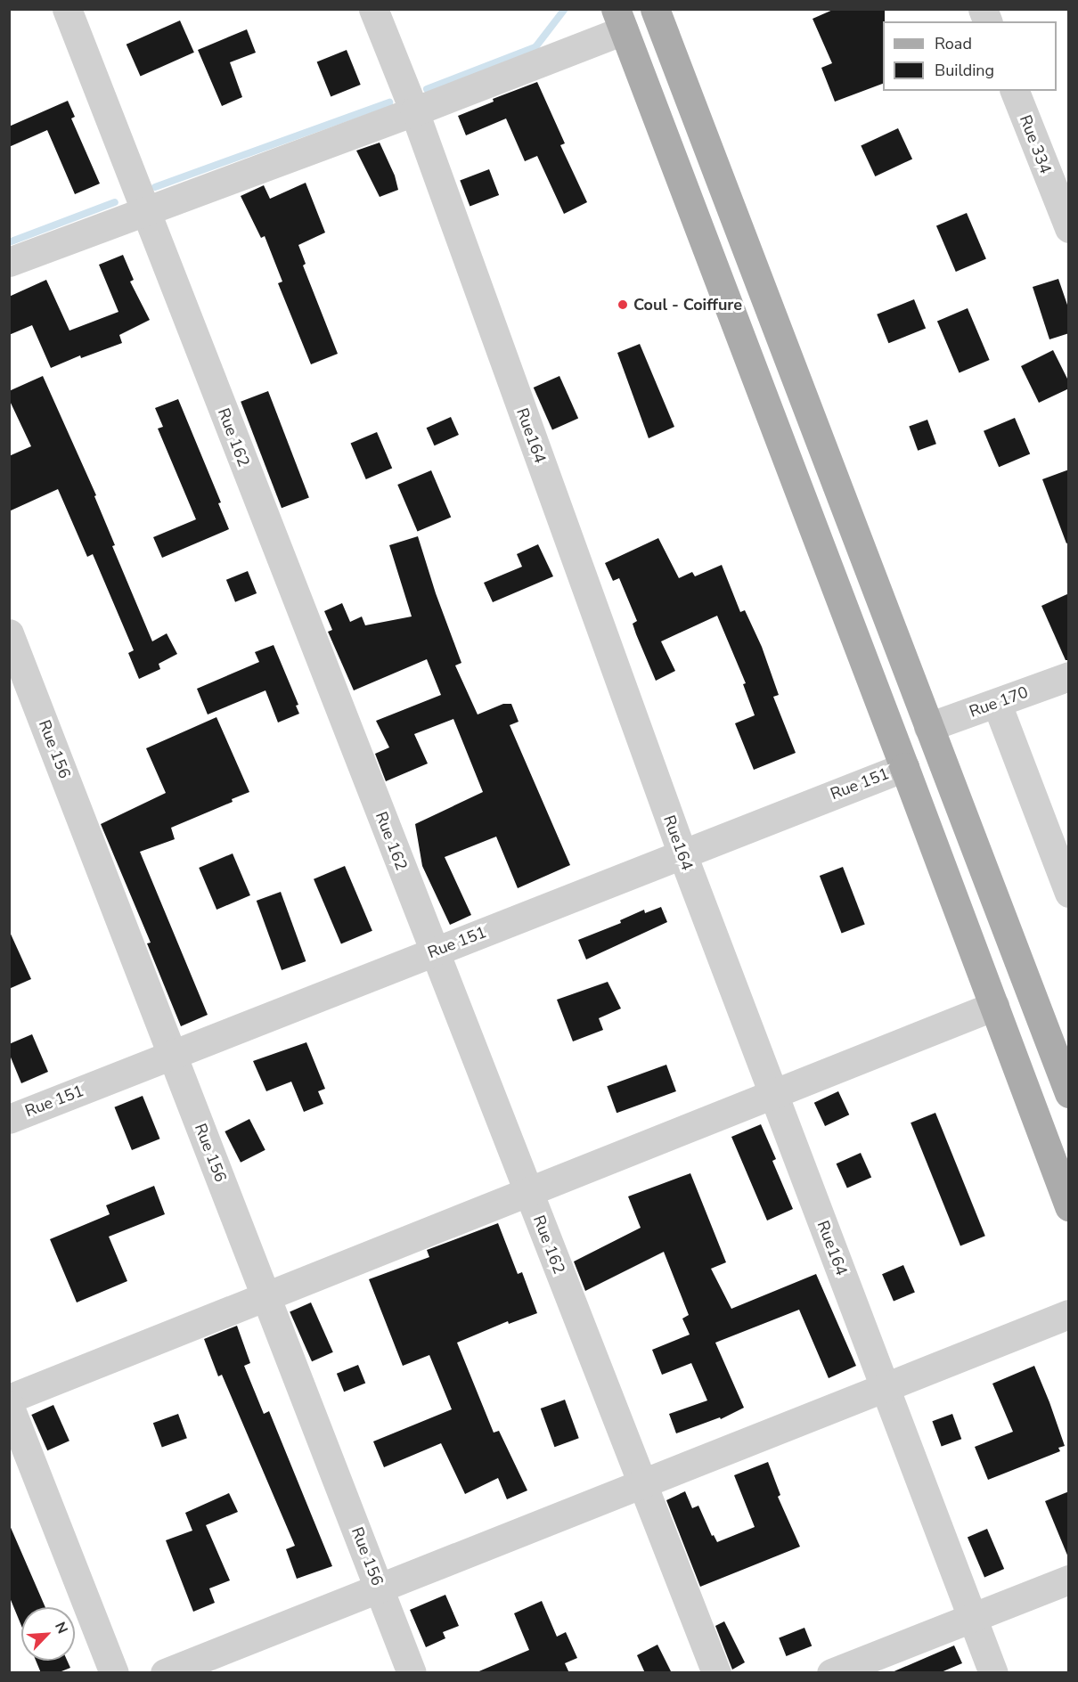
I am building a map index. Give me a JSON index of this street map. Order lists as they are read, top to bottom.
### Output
{
  "streets": {
    "street": [
      "Rue 334",
      "Rue164",
      "Rue 162",
      "Rue 170",
      "Rue 156",
      "Rue 151"
    ]
  },
  "crossings": [
    ["Rue164", "Rue 151"],
    ["Rue 162", "Rue 151"],
    ["Rue 156", "Rue 151"]
  ],
  "places": ["Coul - Coiffure"],
  "legend": ["Road", "Building"],
  "north": "top right"
}
